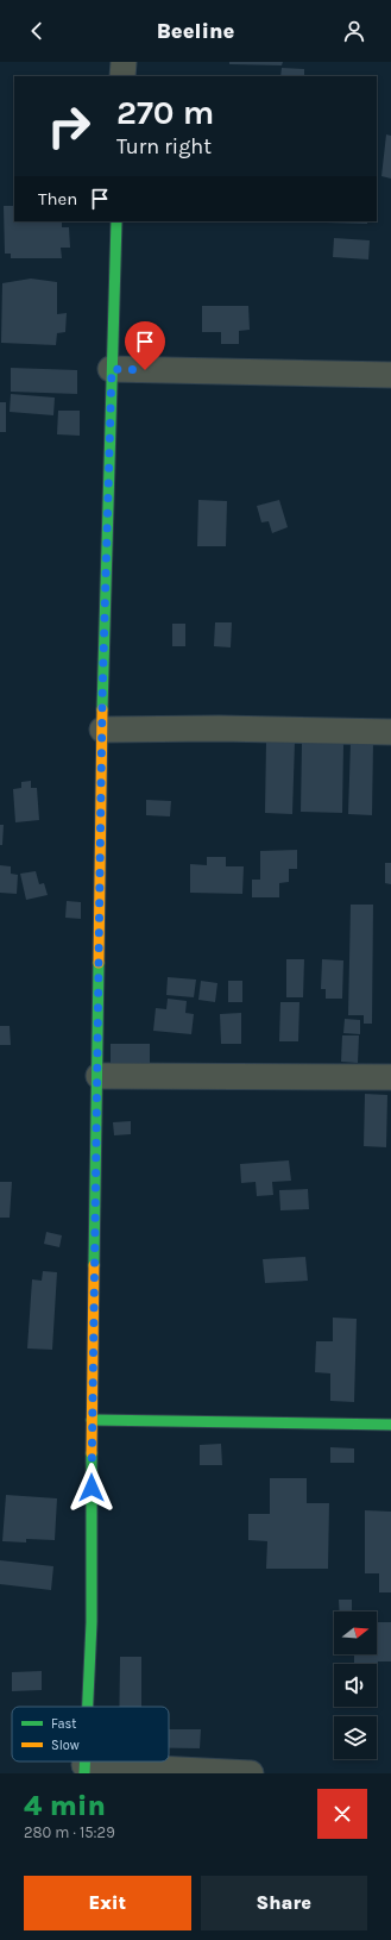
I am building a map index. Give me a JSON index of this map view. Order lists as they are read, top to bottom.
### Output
{
  "legend": ["Fast", "Slow"],
  "north": "right",
  "page": {
    "header": "Beeline",
    "turn": ["270 m", "Turn right"],
    "then": "Then",
    "heading": ["4 min", "280 m · 15:29"],
    "buttons": ["Exit", "Share"]
  }
}
